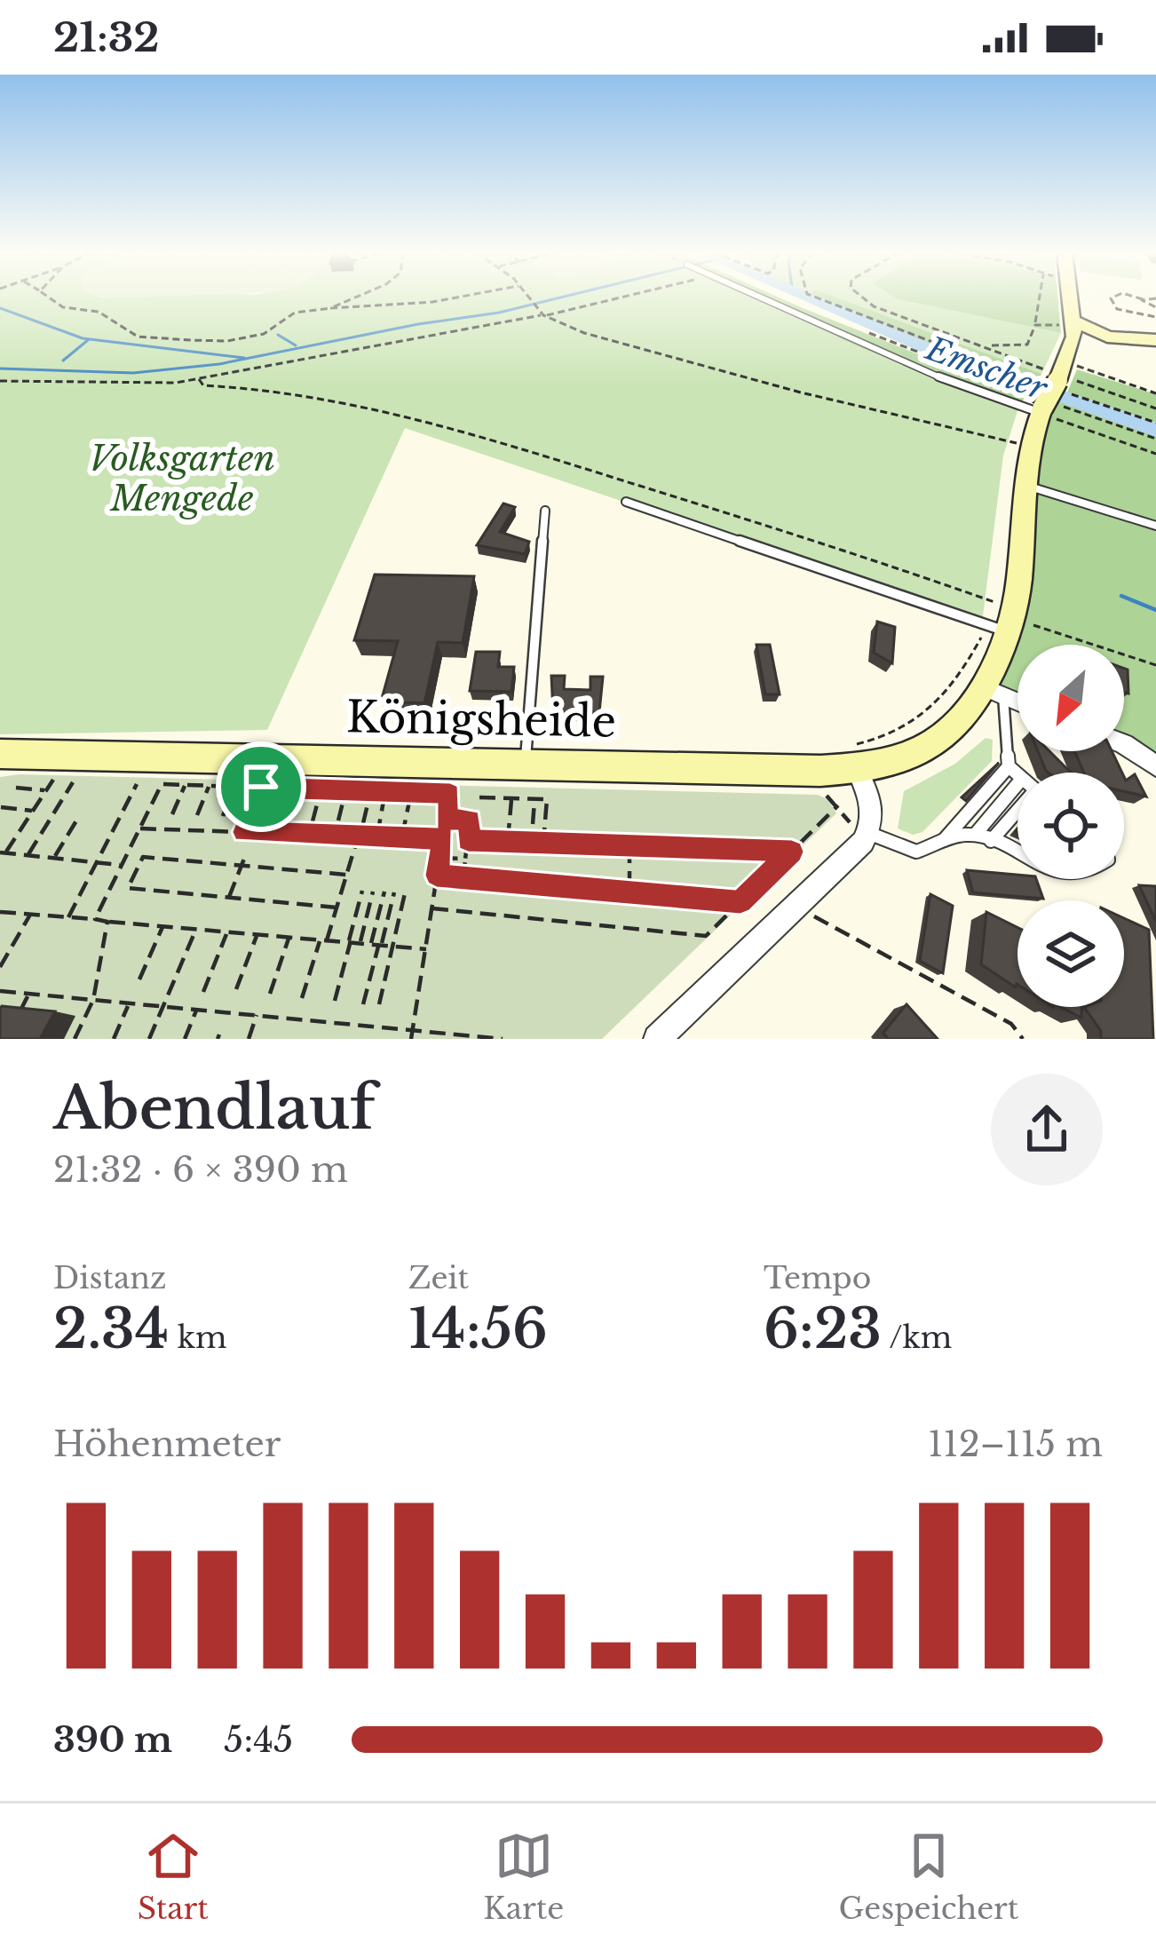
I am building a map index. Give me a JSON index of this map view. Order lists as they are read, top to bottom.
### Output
{
  "streets": {
    "main road": ["Königsheide"]
  },
  "water": ["Emscher"],
  "parks": ["Volksgarten Mengede"],
  "north": "bottom left",
  "page": {
    "status": "21:32",
    "heading": ["Abendlauf", "21:32 · 6 × 390 m"],
    "stats": [
      ["Distanz", "2.34 km"],
      ["Zeit", "14:56"],
      ["Tempo", "6:23 /km"]
    ],
    "chart": ["Höhenmeter", "112–115 m"],
    "list": [
      {
        "name": "390 m",
        "note": "5:45"
      }
    ],
    "tabs": ["Start", "Karte", "Gespeichert"]
  }
}
